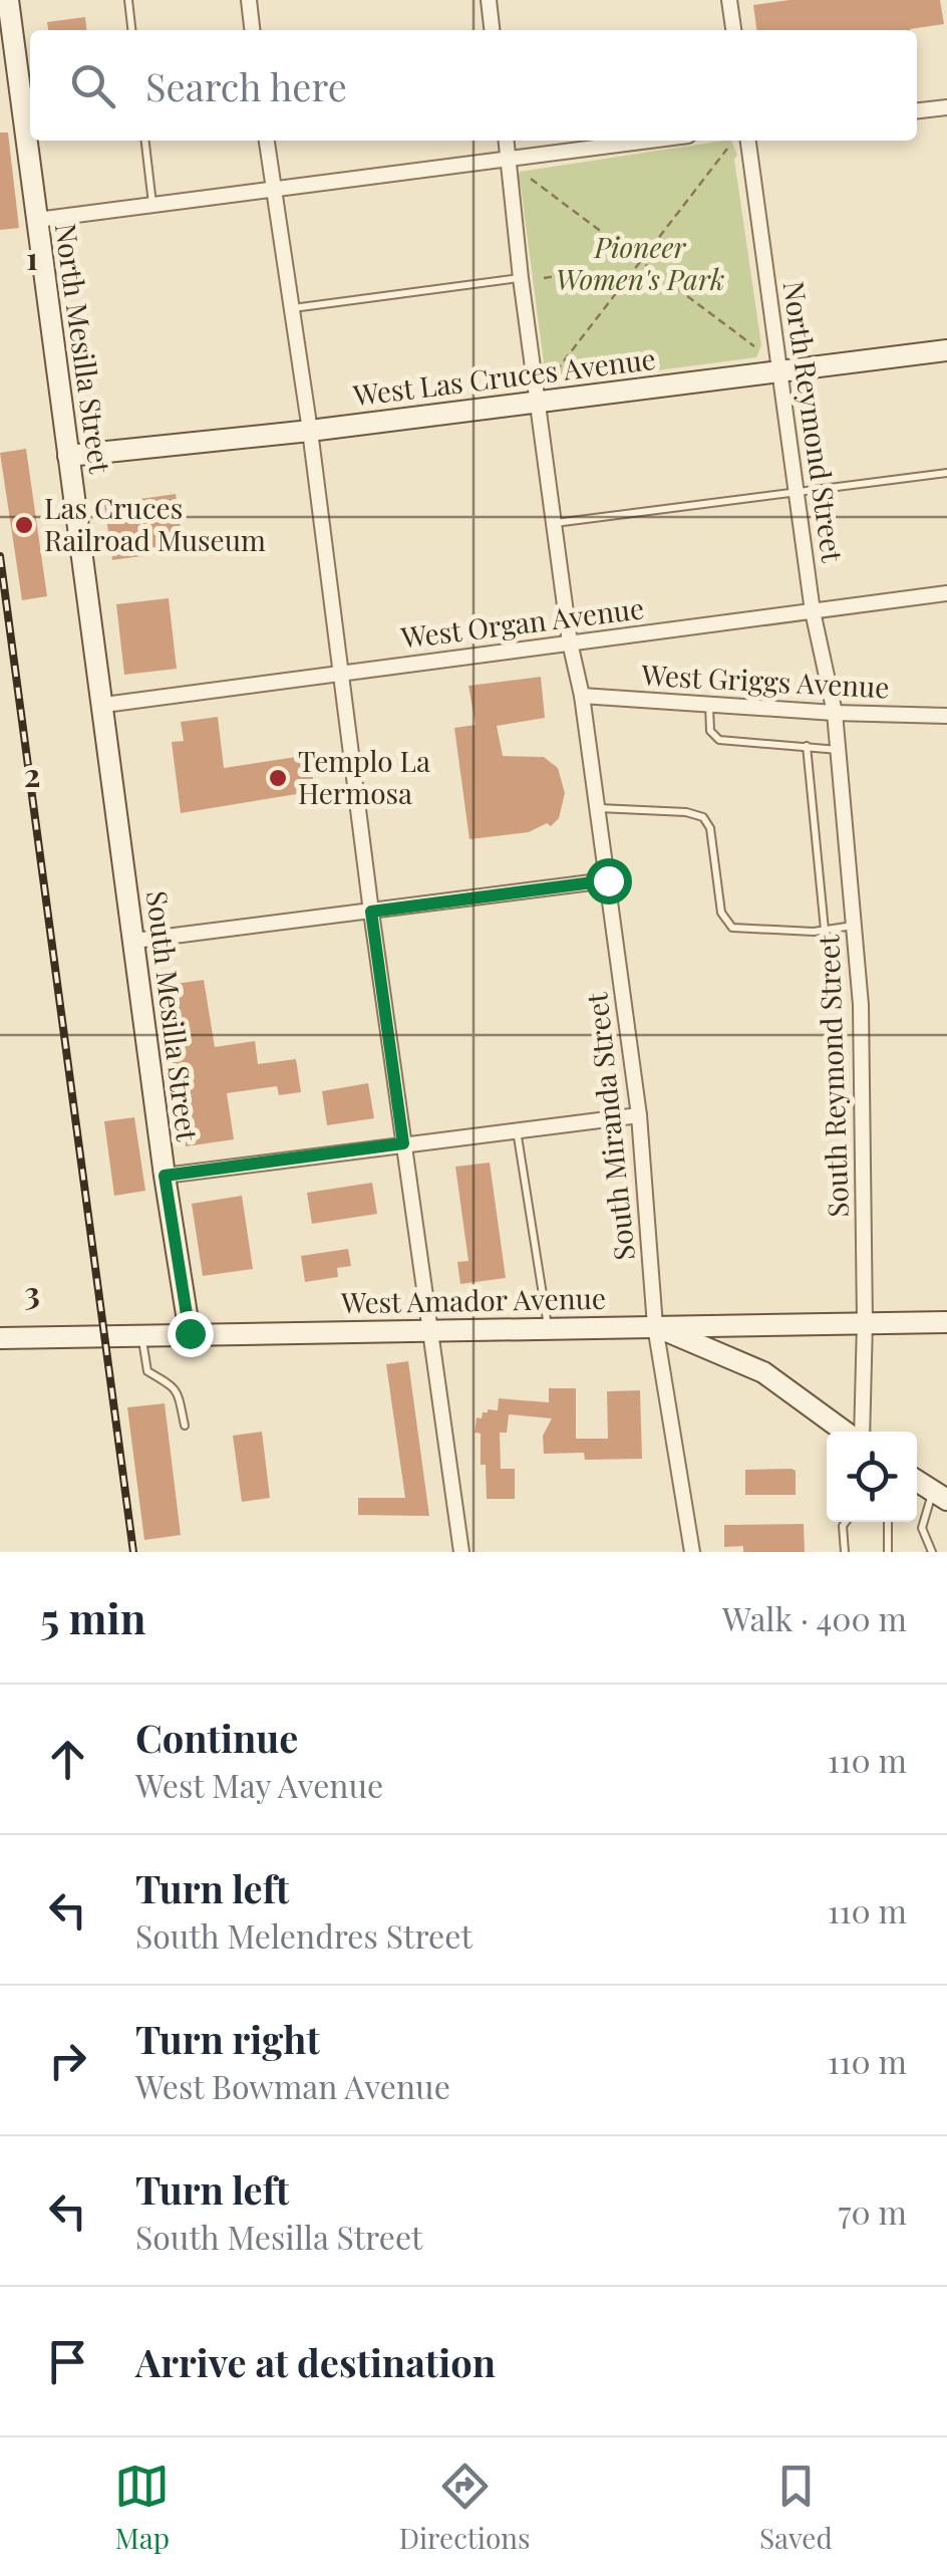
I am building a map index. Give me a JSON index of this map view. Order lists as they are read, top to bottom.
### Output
{
  "streets": {
    "street": [
      "North Mesilla Street",
      "West Las Cruces Avenue",
      "North Reymond Street",
      "West Organ Avenue",
      "West Griggs Avenue",
      "South Mesilla Street",
      "South Reymond Street",
      "South Miranda Street",
      "West Amador Avenue"
    ]
  },
  "crossings": [
    ["North Mesilla Street", "West Las Cruces Avenue"],
    ["North Mesilla Street", "West Organ Avenue"],
    ["North Mesilla Street", "South Mesilla Street"],
    ["West Las Cruces Avenue", "North Reymond Street"],
    ["West Las Cruces Avenue", "South Miranda Street"],
    ["North Reymond Street", "West Organ Avenue"],
    ["North Reymond Street", "West Griggs Avenue"],
    ["North Reymond Street", "South Reymond Street"],
    ["West Organ Avenue", "South Mesilla Street"],
    ["West Organ Avenue", "South Miranda Street"],
    ["West Griggs Avenue", "South Reymond Street"],
    ["West Griggs Avenue", "South Miranda Street"],
    ["South Mesilla Street", "West Amador Avenue"],
    ["South Reymond Street", "West Amador Avenue"],
    ["South Miranda Street", "West Amador Avenue"]
  ],
  "parks": ["Pioneer Women's Park"],
  "places": ["Las Cruces Railroad Museum", "Templo La Hermosa"],
  "page": {
    "search": "Search here",
    "heading": ["5 min", "Walk · 400 m"],
    "list": [
      ["Continue", "West May Avenue", "110 m"],
      ["Turn left", "South Melendres Street", "110 m"],
      ["Turn right", "West Bowman Avenue", "110 m"],
      ["Turn left", "South Mesilla Street", "70 m"],
      "Arrive at destination"
    ],
    "nav": ["Map", "Directions", "Saved"]
  },
  "grid": {
    "rows": ["1", "2", "3"]
  }
}
